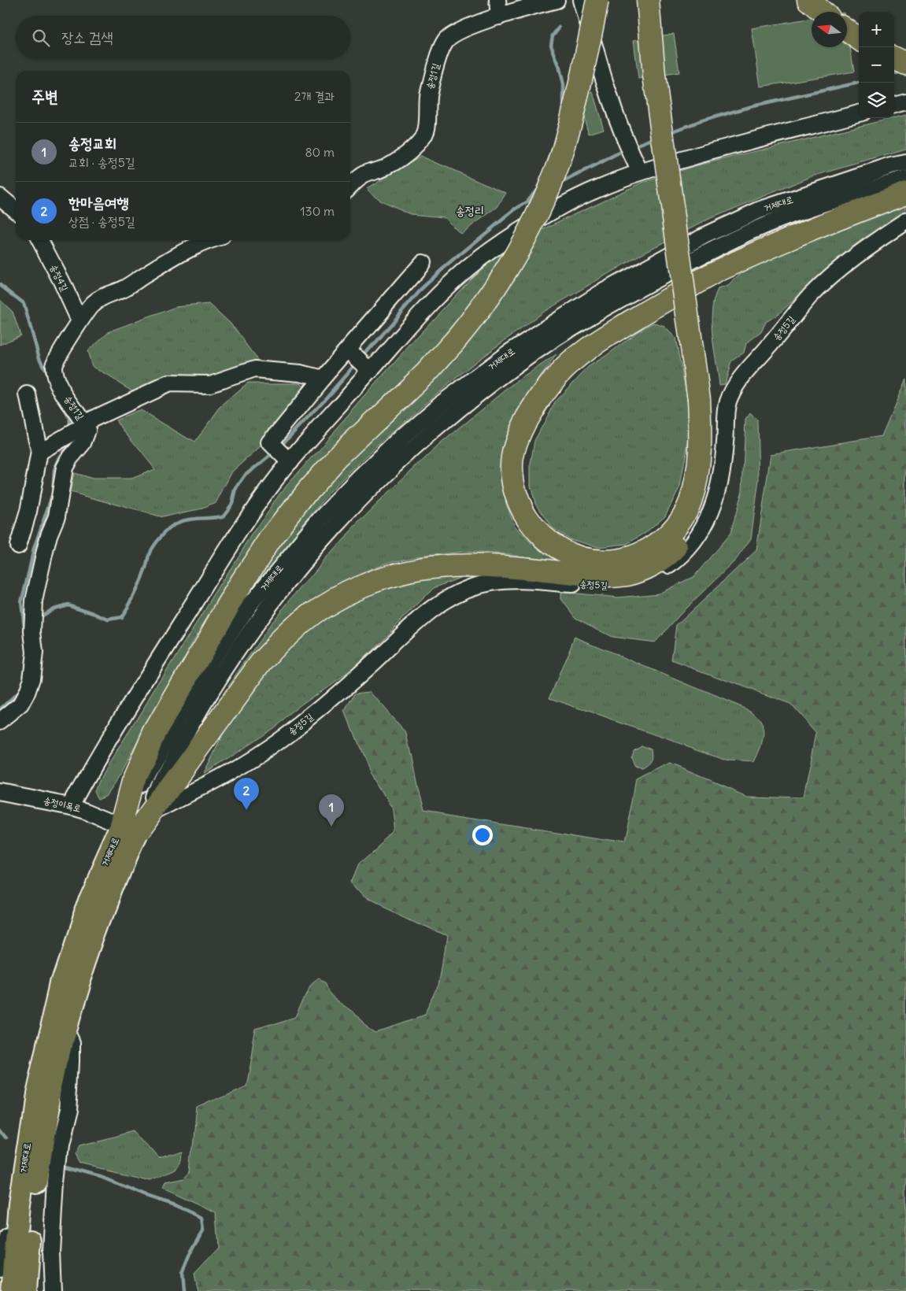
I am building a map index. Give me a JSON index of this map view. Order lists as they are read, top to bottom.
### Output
{
  "streets": {
    "main road": ["거제대로"],
    "street": [
      "송정1길",
      "송정4길",
      "송정5길",
      "송정이목로"
    ]
  },
  "crossings": [
    ["송정1길", "송정4길"],
    ["거제대로", "송정이목로"]
  ],
  "districts": ["송정리"],
  "north": "left",
  "page": {
    "map_buttons": ["+", "−"],
    "search": "장소 검색",
    "heading": ["주변", "2개 결과"],
    "list": [
      {
        "mark": "1",
        "name": "송정교회",
        "note": "교회 · 송정5길",
        "value": "80 m"
      },
      {
        "mark": "2",
        "name": "한마음여행",
        "note": "상점 · 송정5길",
        "value": "130 m"
      }
    ],
    "pins": ["2", "1"]
  }
}
